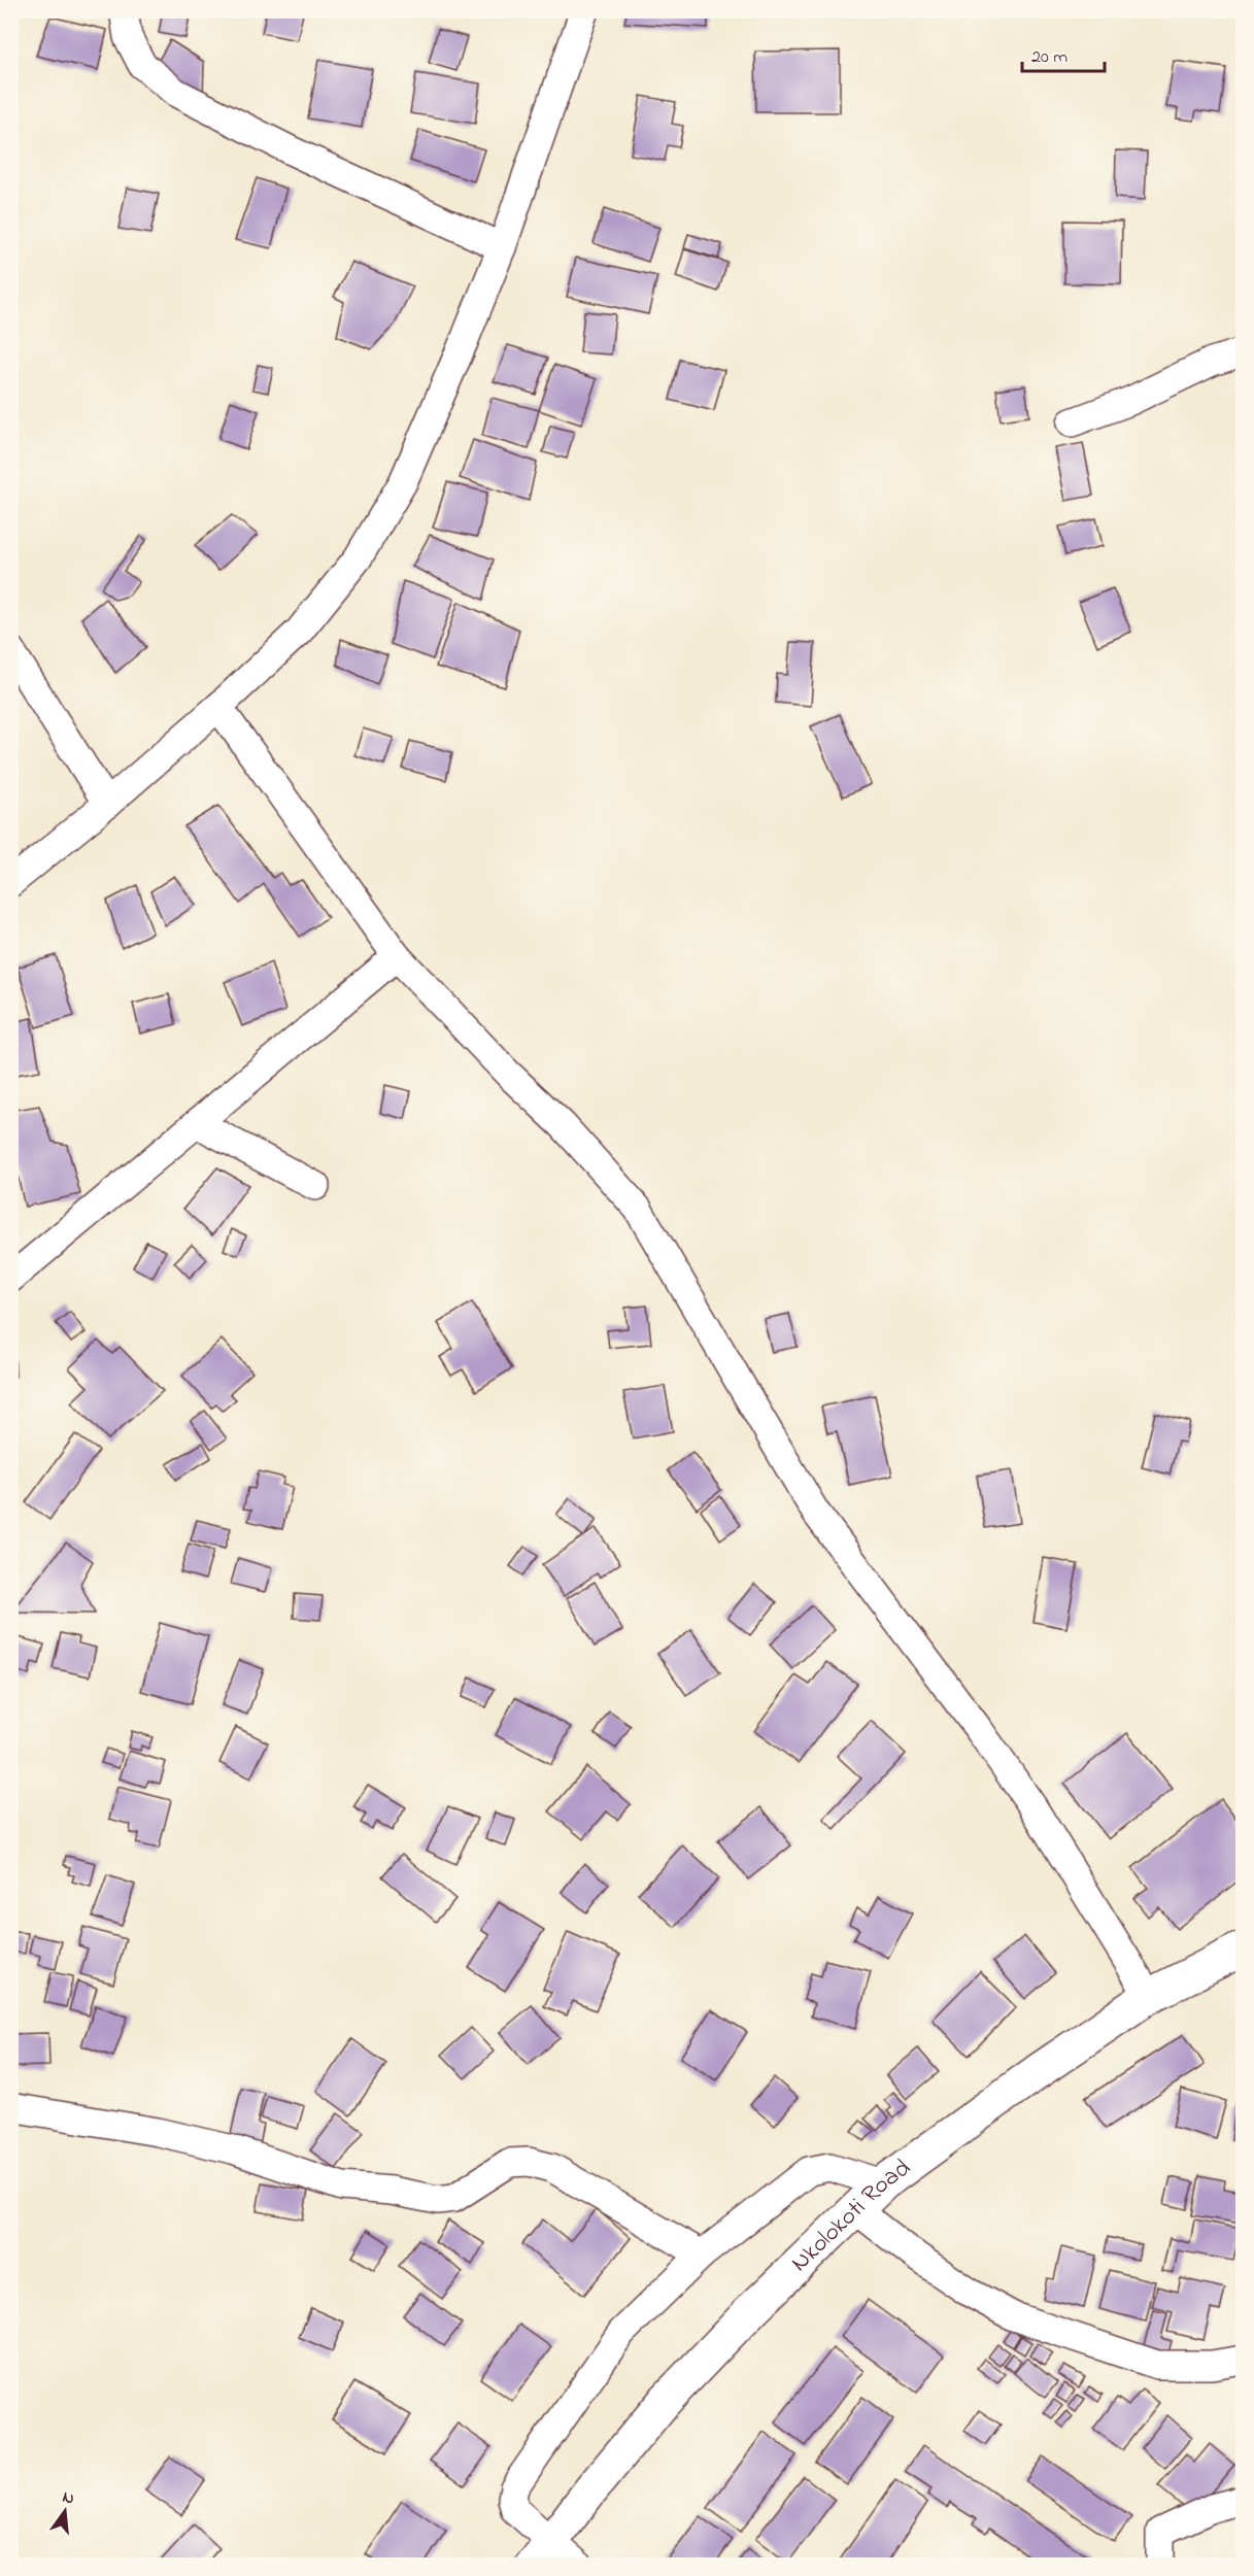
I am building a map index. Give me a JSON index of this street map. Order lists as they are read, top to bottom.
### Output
{
  "streets": {
    "main road": ["Nkolokoti Road"]
  },
  "scale_bar": "20 m",
  "north": "top"
}
